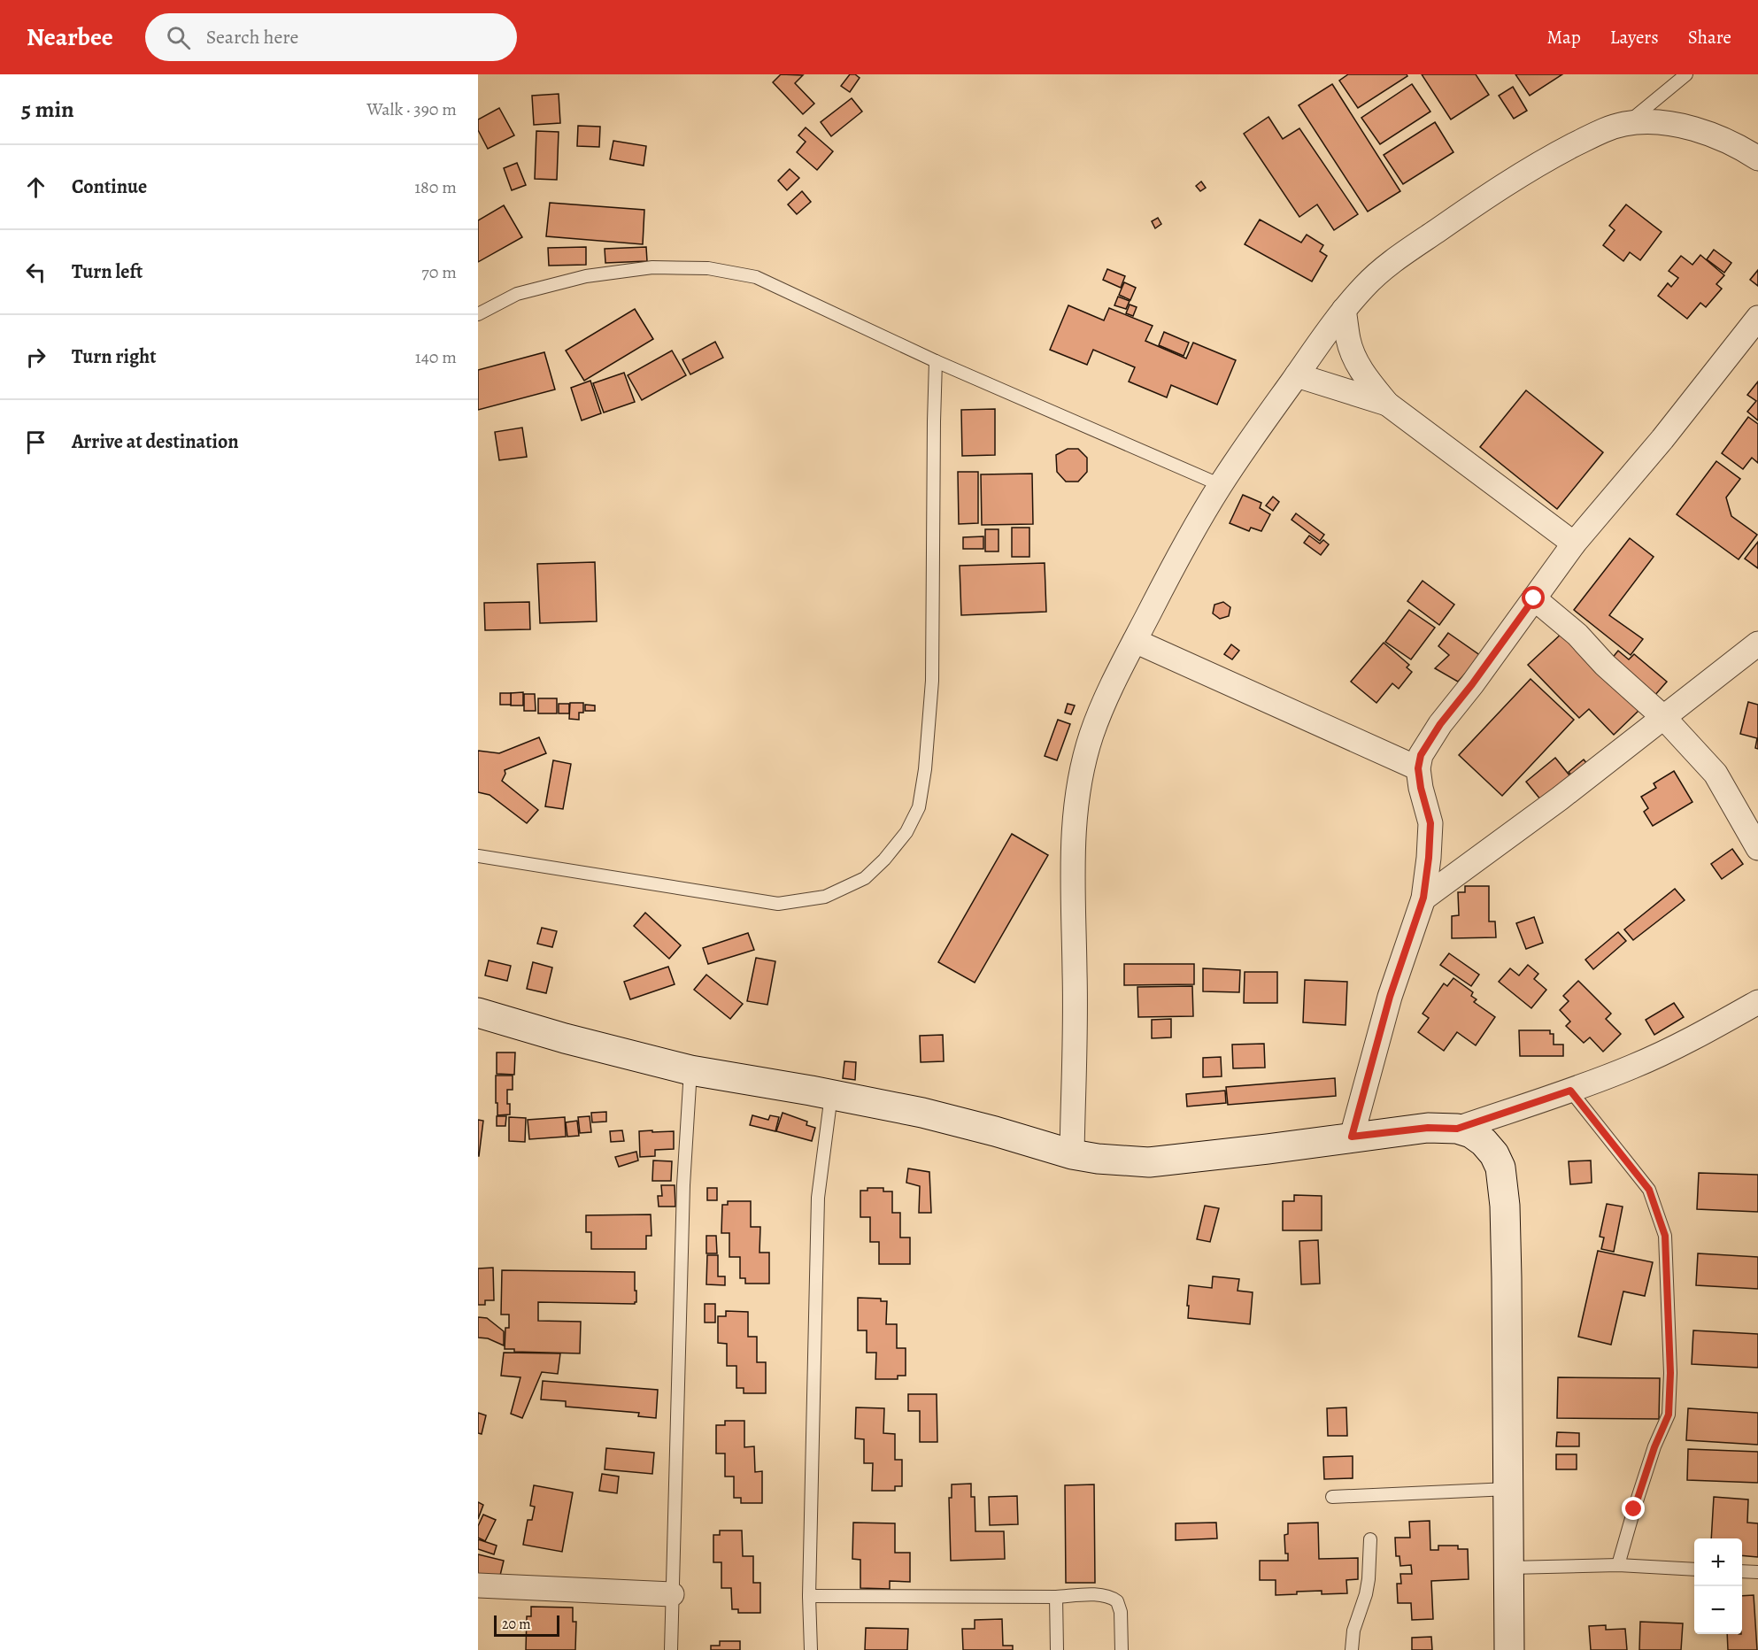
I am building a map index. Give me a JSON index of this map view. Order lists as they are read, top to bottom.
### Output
{
  "scale_bar": "20 m",
  "page": {
    "header": "Nearbee",
    "search": "Search here",
    "nav": ["Map", "Layers", "Share"],
    "heading": ["5 min", "Walk · 390 m"],
    "list": [
      ["Continue", "180 m"],
      ["Turn left", "70 m"],
      ["Turn right", "140 m"],
      "Arrive at destination"
    ],
    "map_buttons": ["+", "−"],
    "scale": "20 m"
  }
}
